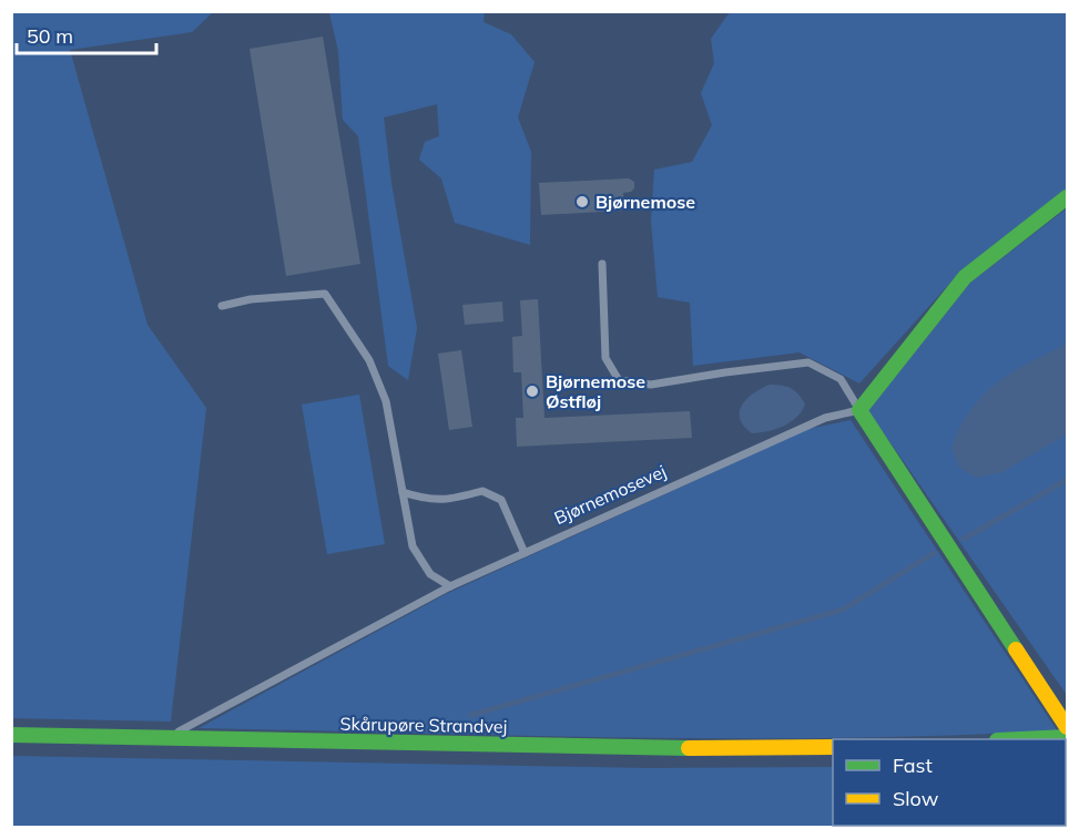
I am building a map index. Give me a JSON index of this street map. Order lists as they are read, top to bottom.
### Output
{
  "streets": {
    "street": ["Skårupøre Strandvej"],
    "lane": ["Bjørnemosevej"]
  },
  "crossings": [
    ["Bjørnemosevej", "Skårupøre Strandvej"]
  ],
  "places": ["Bjørnemose", "Bjørnemose Østfløj"],
  "legend": ["Fast", "Slow"],
  "scale_bar": "50 m"
}
